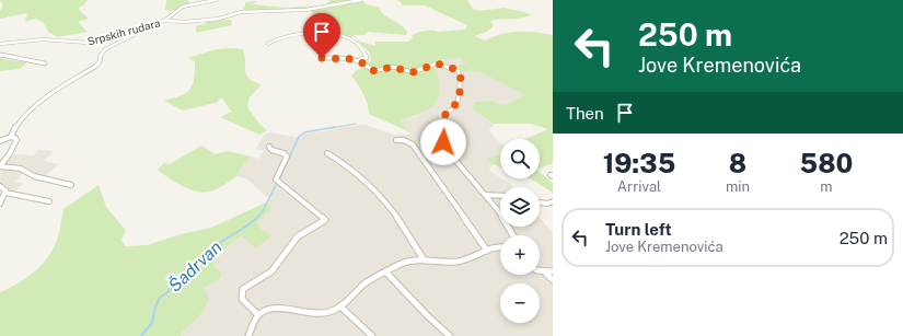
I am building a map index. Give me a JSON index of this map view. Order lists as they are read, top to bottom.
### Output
{
  "streets": {
    "street": ["Srpskih rudara"]
  },
  "water": ["Šadrvan"],
  "page": {
    "turn": ["250 m", "Jove Kremenovića"],
    "then": "Then",
    "eta": [
      "19:35",
      "Arrival",
      "8",
      "min",
      "580",
      "m"
    ],
    "map_buttons": ["+", "−"],
    "list": [
      {
        "name": "Turn left",
        "note": "Jove Kremenovića",
        "value": "250 m"
      }
    ]
  }
}
